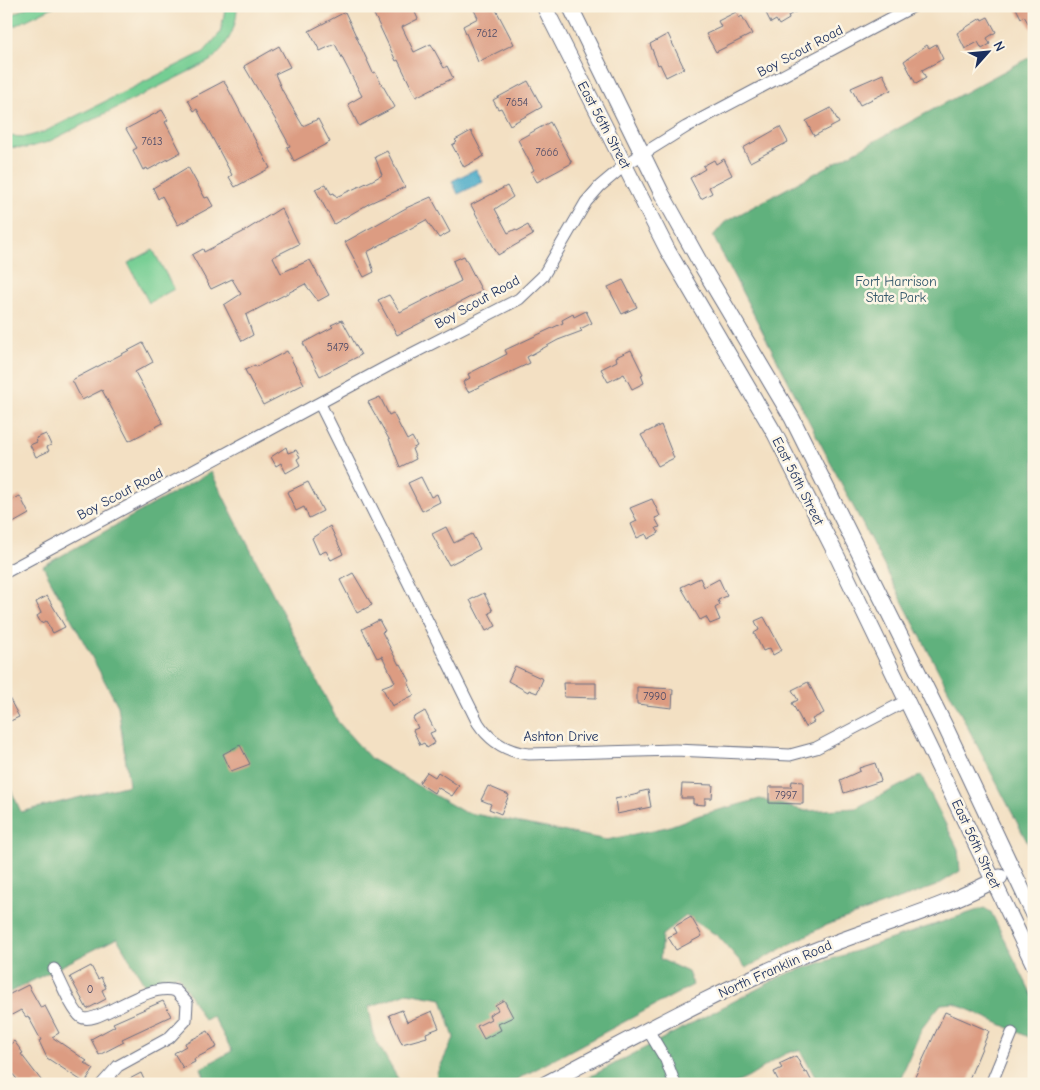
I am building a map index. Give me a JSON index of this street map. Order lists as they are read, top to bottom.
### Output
{
  "streets": {
    "main road": ["East 56th Street", "North Franklin Road"],
    "street": ["Boy Scout Road", "Ashton Drive"]
  },
  "crossings": [
    ["Boy Scout Road", "East 56th Street"],
    ["Boy Scout Road", "Ashton Drive"],
    ["East 56th Street", "Ashton Drive"],
    ["East 56th Street", "North Franklin Road"]
  ],
  "parks": ["Fort Harrison State Park"],
  "house_numbers": [
    "7612",
    "7654",
    "7613",
    "7666",
    "5479",
    "7990",
    "7997",
    "0"
  ],
  "north": "top right"
}
